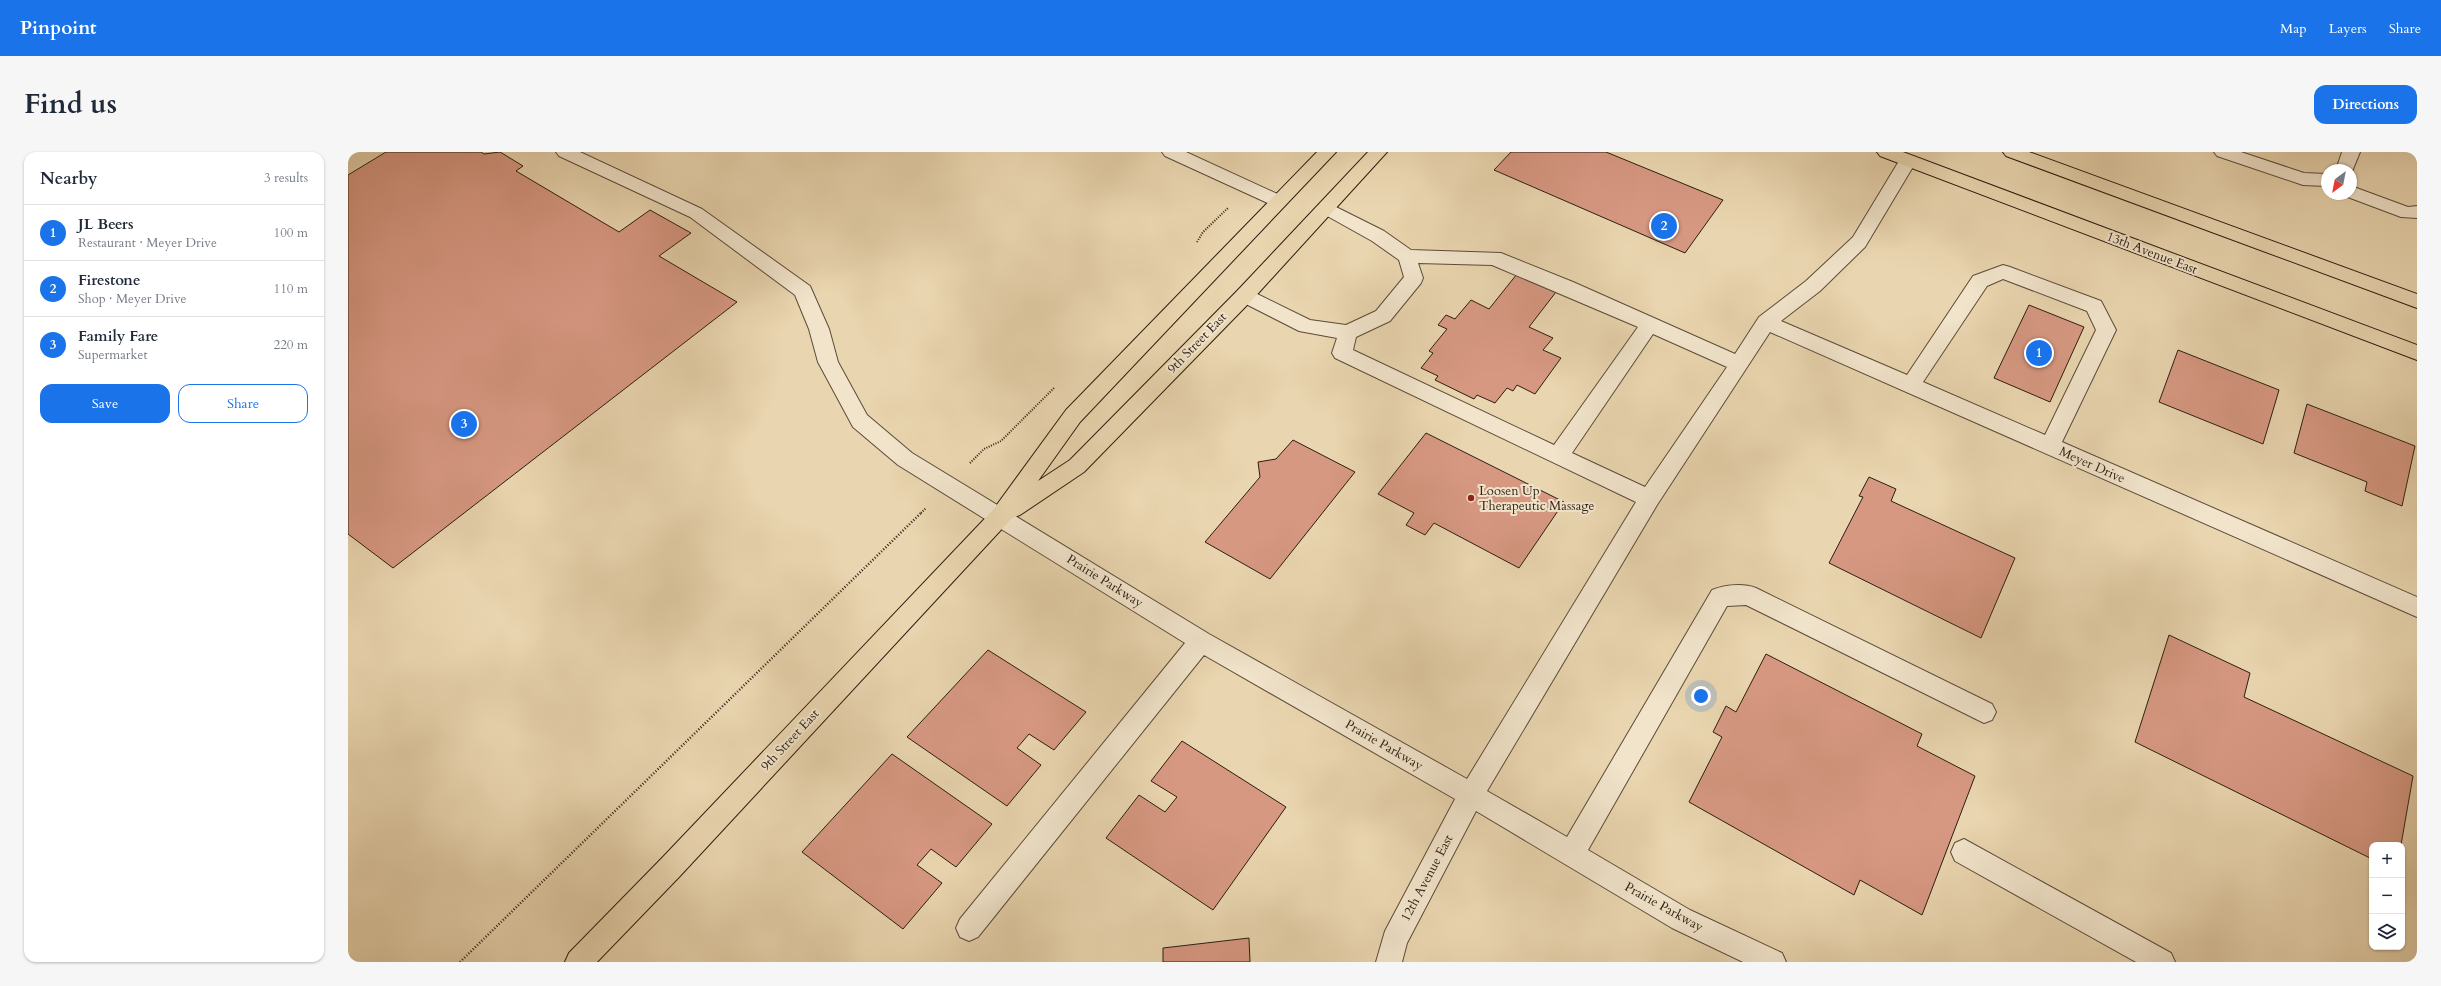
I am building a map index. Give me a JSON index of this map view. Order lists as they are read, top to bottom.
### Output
{
  "streets": {
    "main road": ["13th Avenue East", "9th Street East"],
    "street": ["Meyer Drive", "Prairie Parkway", "12th Avenue East"]
  },
  "crossings": [
    ["13th Avenue East", "12th Avenue East"],
    ["9th Street East", "Prairie Parkway"],
    ["Meyer Drive", "12th Avenue East"],
    ["Prairie Parkway", "12th Avenue East"]
  ],
  "places": ["Loosen Up Therapeutic Massage"],
  "north": "bottom left",
  "page": {
    "header": "Pinpoint",
    "nav": ["Map", "Layers", "Share"],
    "title": "Find us",
    "buttons": [
      "Directions",
      ["Save", "Share"]
    ],
    "heading": ["Nearby", "3 results"],
    "list": [
      {
        "mark": "1",
        "name": "JL Beers",
        "note": "Restaurant · Meyer Drive",
        "value": "100 m"
      },
      {
        "mark": "2",
        "name": "Firestone",
        "note": "Shop · Meyer Drive",
        "value": "110 m"
      },
      {
        "mark": "3",
        "name": "Family Fare",
        "note": "Supermarket",
        "value": "220 m"
      }
    ],
    "pins": ["2", "1", "3"],
    "map_buttons": ["+", "−"]
  }
}
